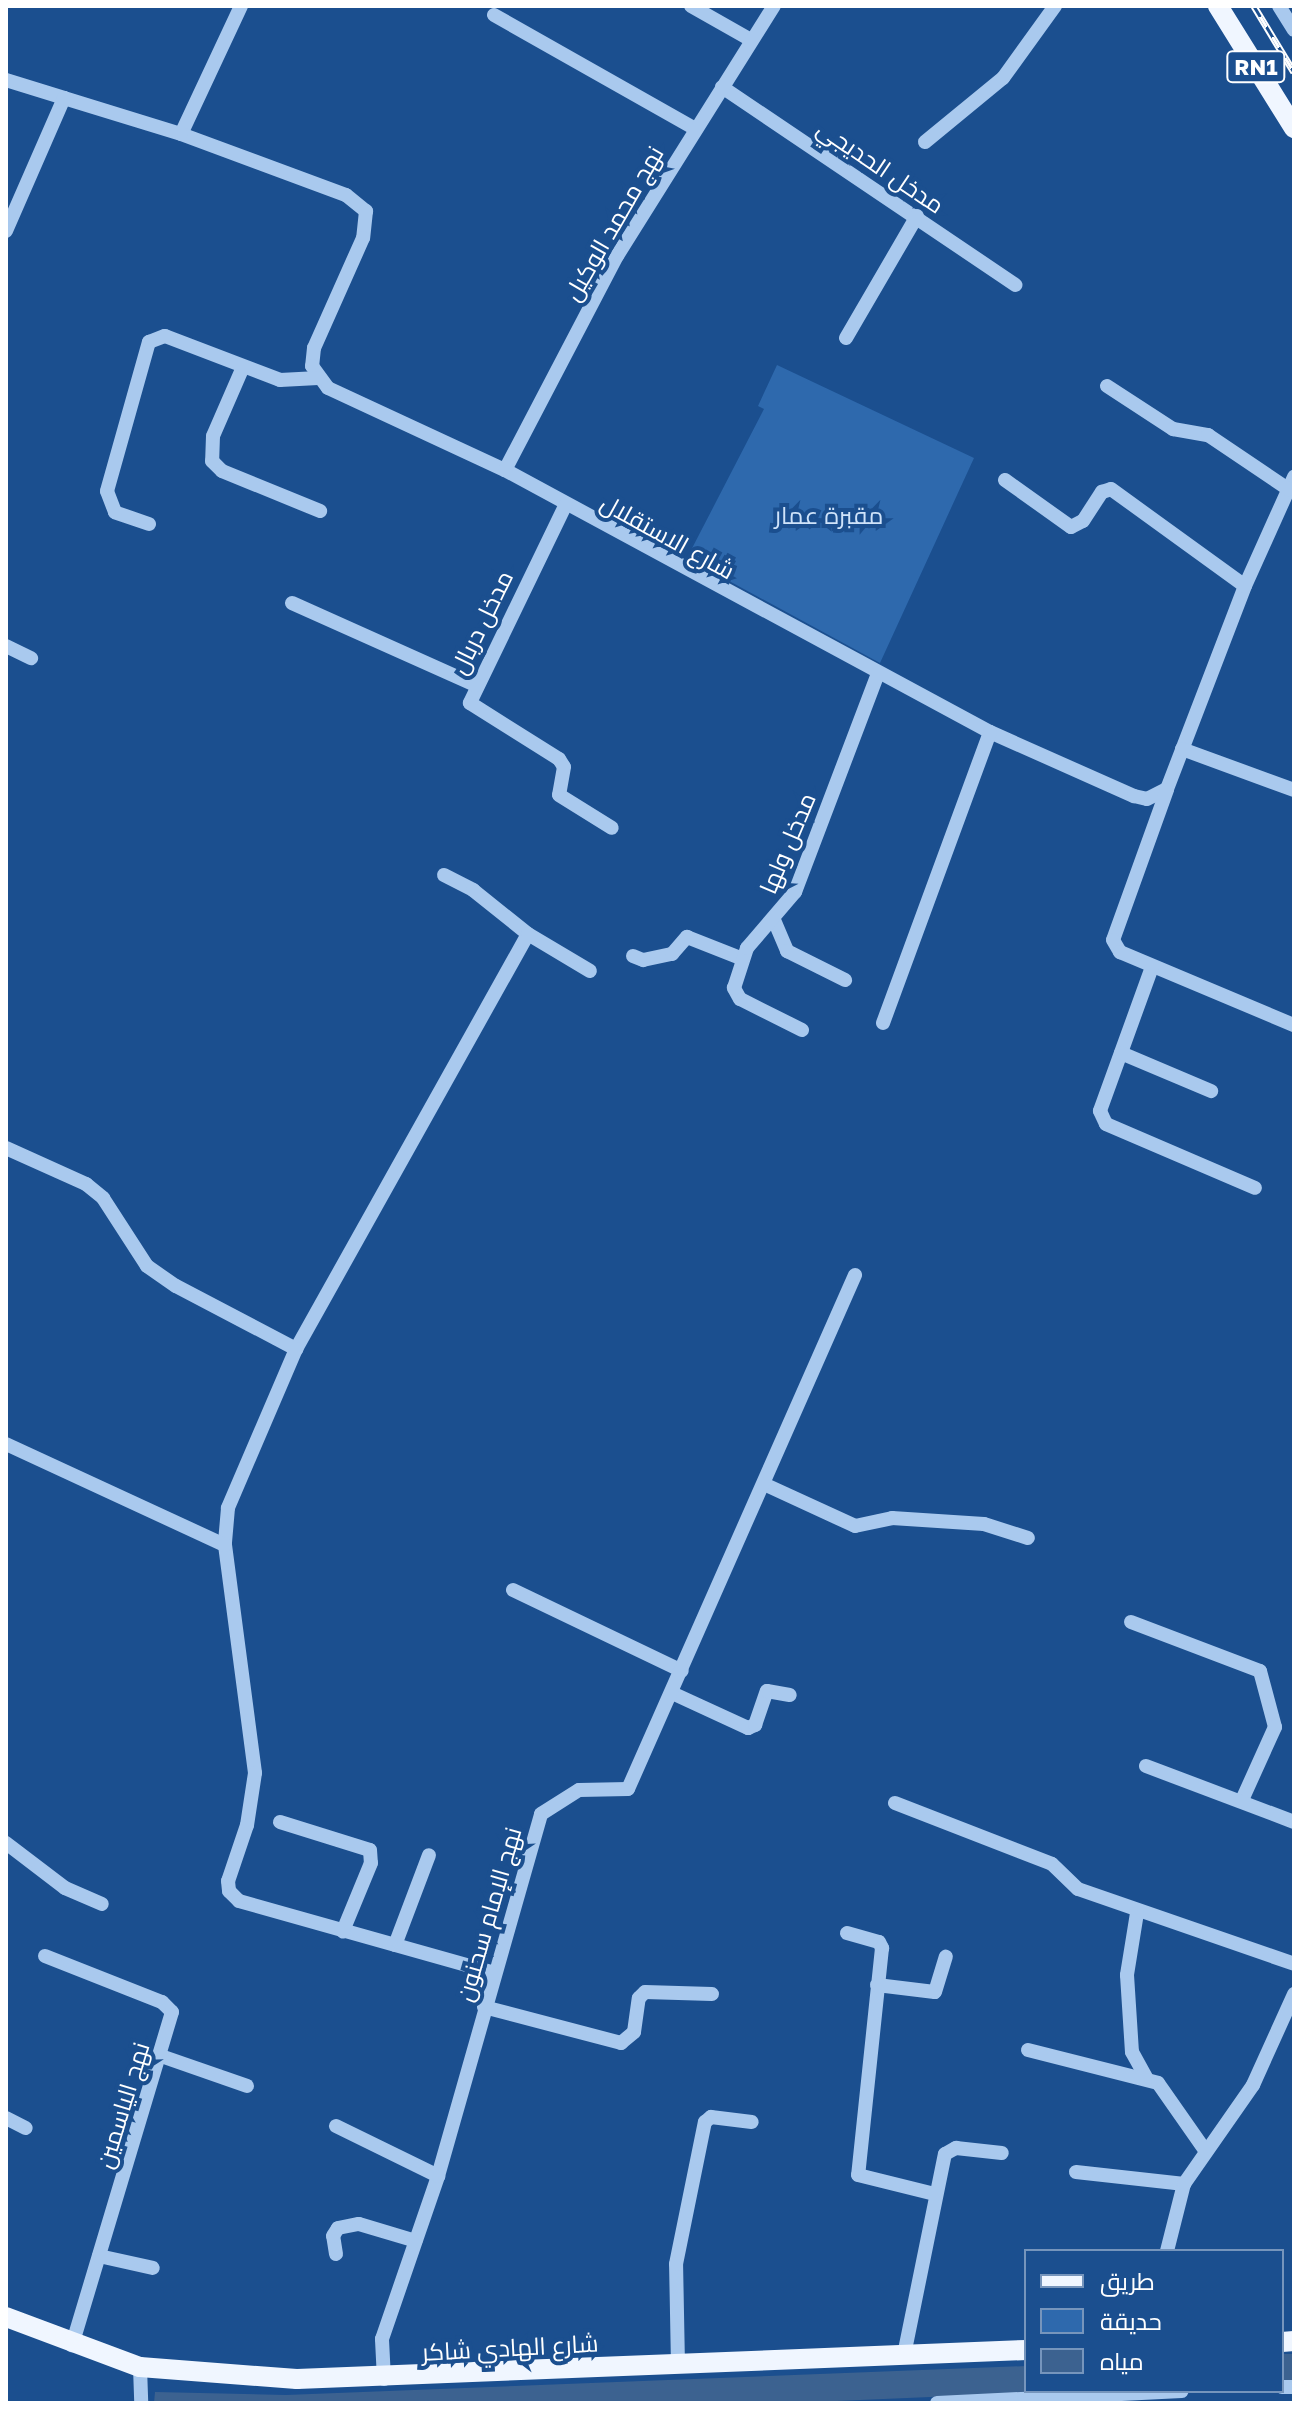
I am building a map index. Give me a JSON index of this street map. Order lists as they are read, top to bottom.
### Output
{
  "streets": {
    "main road": ["RN1", "شارع الهادي شاكر"],
    "street": [
      "مدخل الحديجي",
      "نهج محمد الوكيل",
      "شارع الاستقلال",
      "مدخل دربال",
      "مدخل ولها",
      "نهج الإمام سحنون",
      "نهج الياسمين"
    ]
  },
  "crossings": [
    ["مدخل الحديجي", "نهج محمد الوكيل"],
    ["نهج محمد الوكيل", "شارع الاستقلال"],
    ["شارع الاستقلال", "مدخل دربال"],
    ["شارع الاستقلال", "مدخل ولها"],
    ["نهج الإمام سحنون", "شارع الهادي شاكر"],
    ["نهج الياسمين", "شارع الهادي شاكر"]
  ],
  "parks": ["مقبرة عمار"],
  "legend": ["طريق", "حديقة", "مياه"]
}
